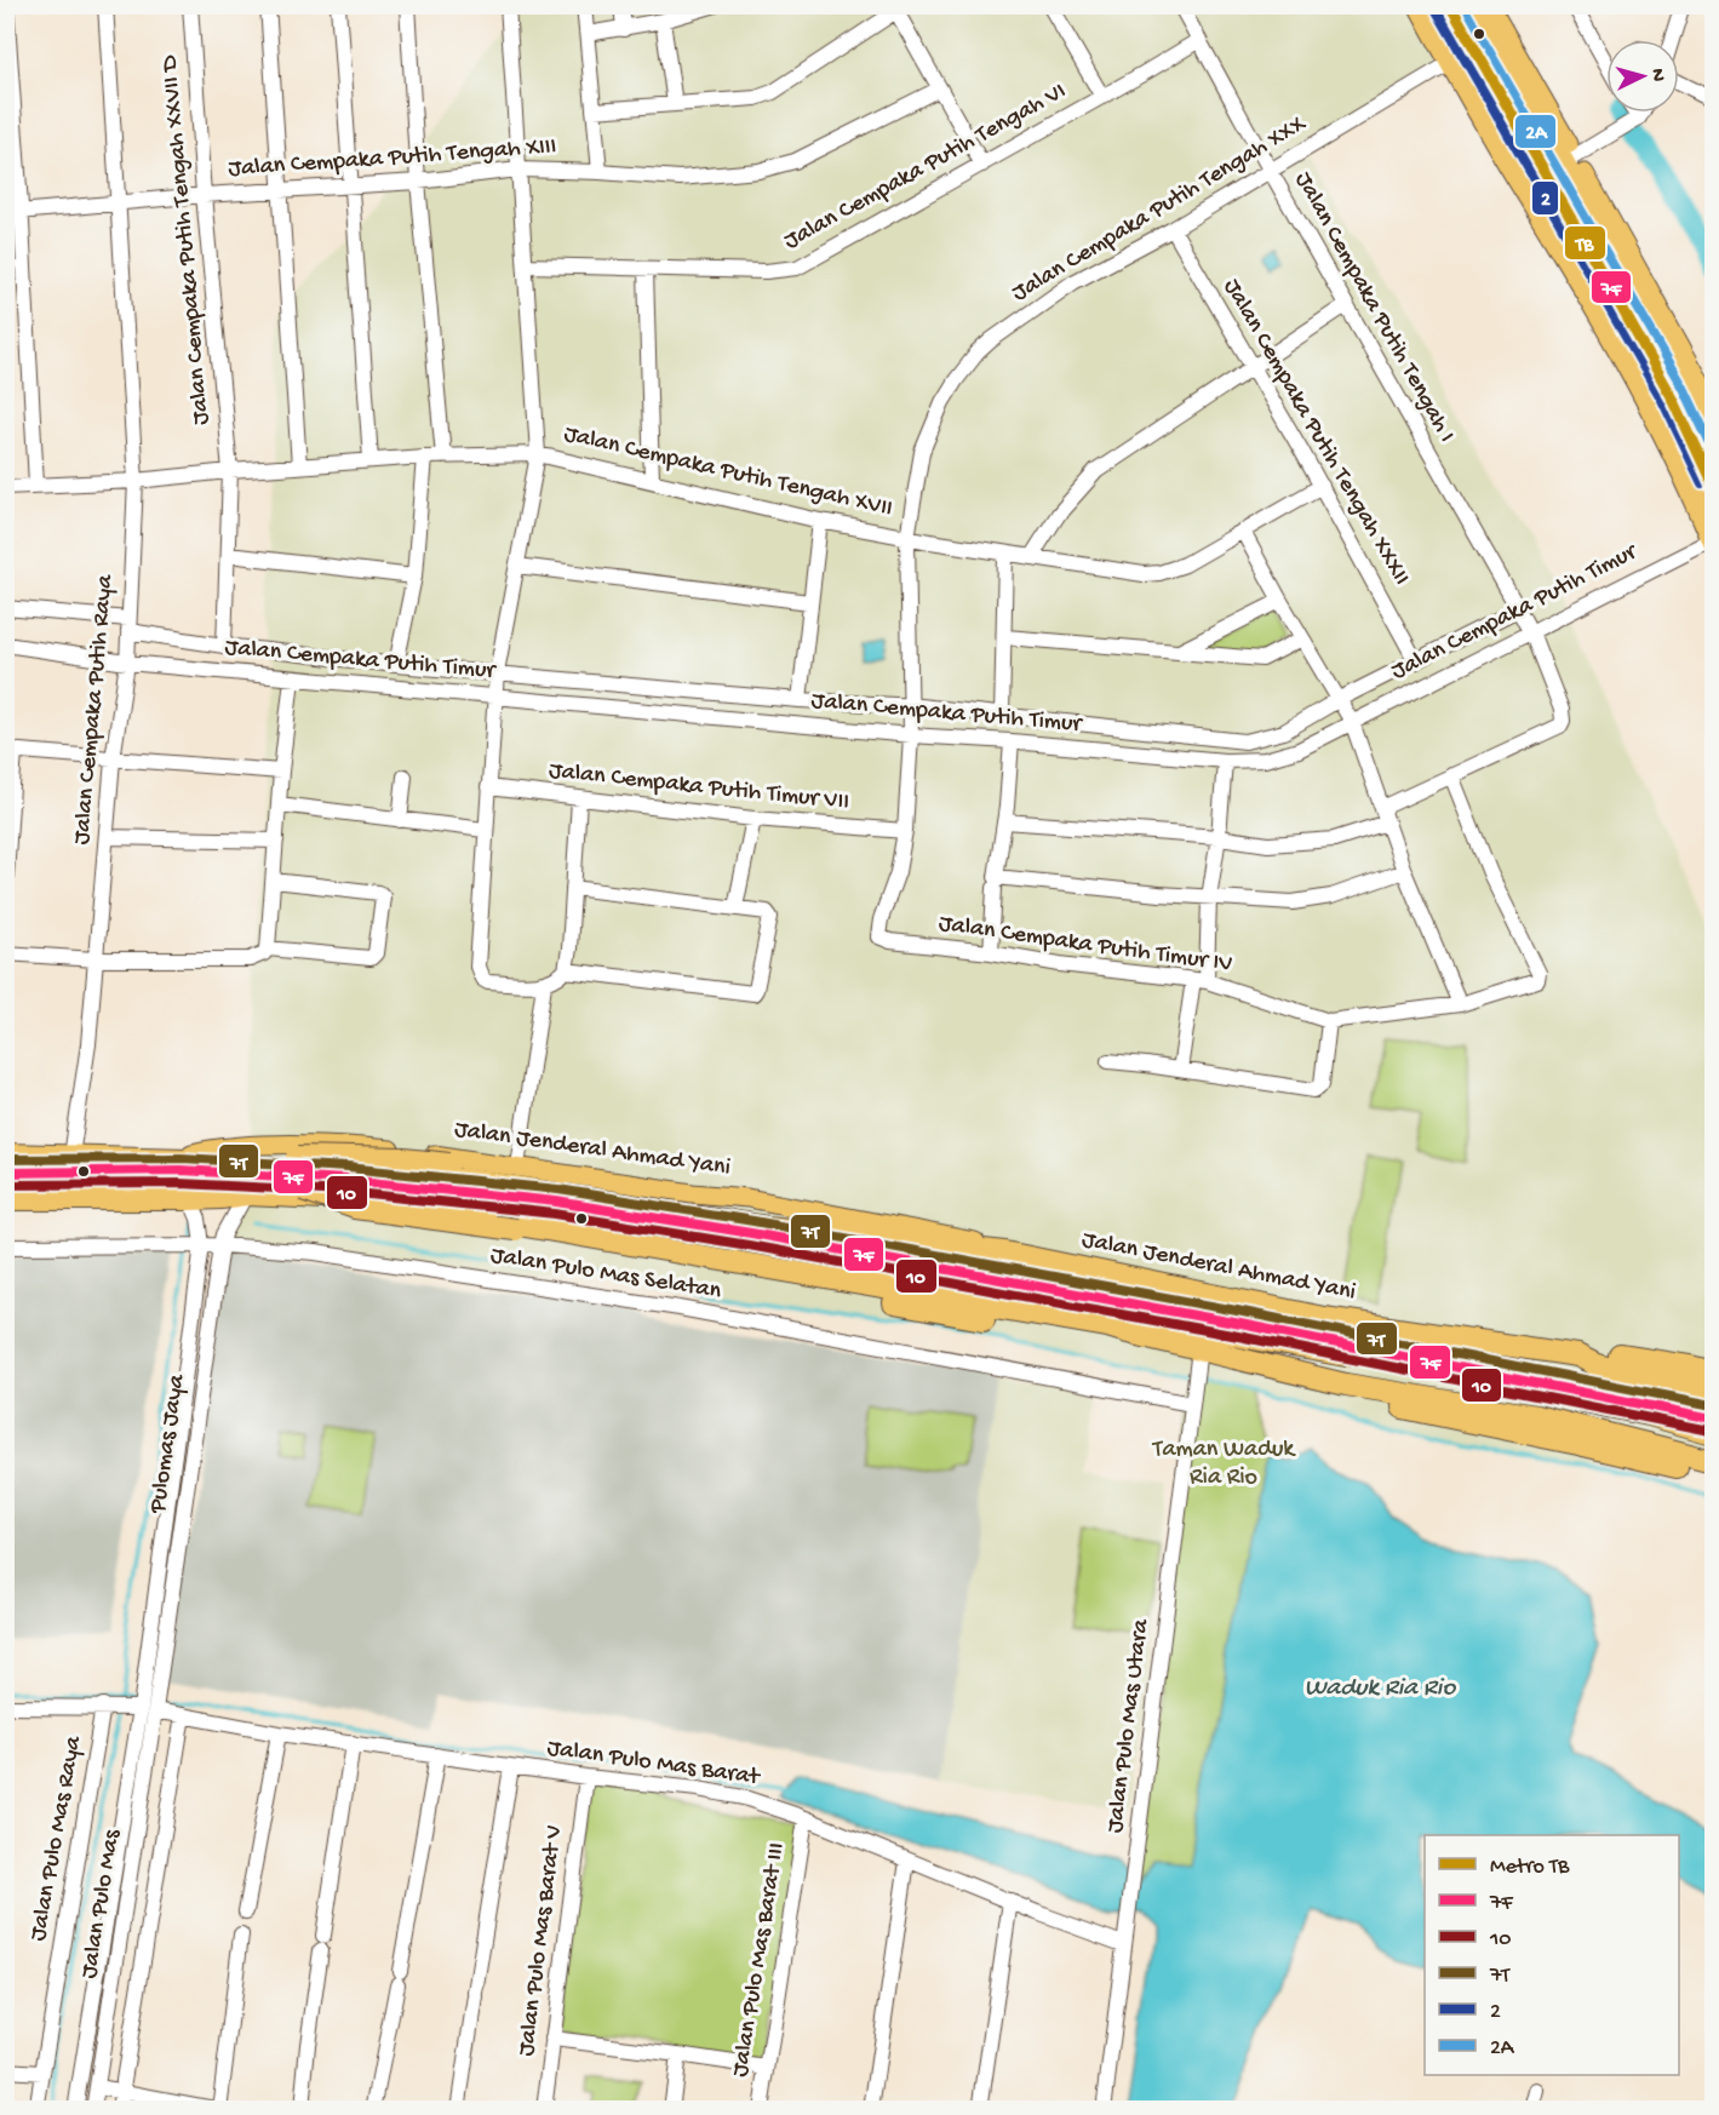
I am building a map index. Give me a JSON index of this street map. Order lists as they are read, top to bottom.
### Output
{
  "streets": {
    "highway": ["Jalan Jenderal Ahmad Yani"],
    "street": [
      "Jalan Cempaka Putih Tengah XIII",
      "Jalan Cempaka Putih Tengah VI",
      "Jalan Cempaka Putih Tengah XXX",
      "Jalan Cempaka Putih Tengah XXVII D",
      "Jalan Cempaka Putih Tengah I",
      "Jalan Cempaka Putih Tengah XXXII",
      "Jalan Cempaka Putih Tengah XVII",
      "Jalan Cempaka Putih Timur",
      "Jalan Cempaka Putih Raya",
      "Jalan Cempaka Putih Timur VII",
      "Jalan Cempaka Putih Timur IV",
      "Jalan Pulo Mas Selatan",
      "Pulomas Jaya",
      "Jalan Pulo Mas Utara",
      "Jalan Pulo Mas Barat",
      "Jalan Pulo Mas Raya",
      "Jalan Pulo Mas",
      "Jalan Pulo Mas Barat V",
      "Jalan Pulo Mas Barat III"
    ]
  },
  "crossings": [
    ["Jalan Cempaka Putih Tengah XIII", "Jalan Cempaka Putih Tengah XXVII D"],
    ["Jalan Cempaka Putih Tengah XIII", "Jalan Cempaka Putih Tengah XVII"],
    ["Jalan Cempaka Putih Tengah XIII", "Jalan Cempaka Putih Raya"],
    ["Jalan Cempaka Putih Tengah VI", "Jalan Cempaka Putih Tengah I"],
    ["Jalan Cempaka Putih Tengah VI", "Jalan Cempaka Putih Tengah XVII"],
    ["Jalan Cempaka Putih Tengah XXX", "Jalan Cempaka Putih Tengah I"],
    ["Jalan Cempaka Putih Tengah XXX", "Jalan Cempaka Putih Tengah XXXII"],
    ["Jalan Cempaka Putih Tengah XXX", "Jalan Cempaka Putih Tengah XVII"],
    ["Jalan Cempaka Putih Tengah XXX", "Jalan Cempaka Putih Timur"],
    ["Jalan Cempaka Putih Tengah XXX", "Jalan Cempaka Putih Timur VII"],
    ["Jalan Cempaka Putih Tengah XXX", "Jalan Cempaka Putih Timur IV"],
    ["Jalan Cempaka Putih Tengah I", "Jalan Cempaka Putih Timur"],
    ["Jalan Cempaka Putih Tengah I", "Jalan Cempaka Putih Timur IV"],
    ["Jalan Cempaka Putih Tengah XXXII", "Jalan Cempaka Putih Tengah XVII"],
    ["Jalan Cempaka Putih Tengah XVII", "Jalan Cempaka Putih Timur"],
    ["Jalan Cempaka Putih Tengah XVII", "Jalan Cempaka Putih Timur VII"],
    ["Jalan Cempaka Putih Timur", "Jalan Cempaka Putih Raya"],
    ["Jalan Cempaka Putih Raya", "Jalan Jenderal Ahmad Yani"],
    ["Jalan Pulo Mas Selatan", "Pulomas Jaya"],
    ["Jalan Pulo Mas Selatan", "Jalan Pulo Mas Utara"],
    ["Pulomas Jaya", "Jalan Pulo Mas Barat"],
    ["Pulomas Jaya", "Jalan Pulo Mas"],
    ["Jalan Pulo Mas Utara", "Jalan Pulo Mas Barat"],
    ["Jalan Pulo Mas Barat", "Jalan Pulo Mas Raya"],
    ["Jalan Pulo Mas Barat", "Jalan Pulo Mas"],
    ["Jalan Pulo Mas Barat", "Jalan Pulo Mas Barat V"],
    ["Jalan Pulo Mas Barat", "Jalan Pulo Mas Barat III"]
  ],
  "water": ["Waduk Ria Rio"],
  "parks": ["Taman Waduk Ria Rio"],
  "lines": [
    "metro line TB",
    "transit line 7F",
    "transit line 2A",
    "transit line 2",
    "transit line 7T",
    "transit line 10"
  ],
  "legend": [
    "Metro TB",
    "7F",
    "10",
    "7T",
    "2",
    "2A"
  ],
  "north": "right"
}
